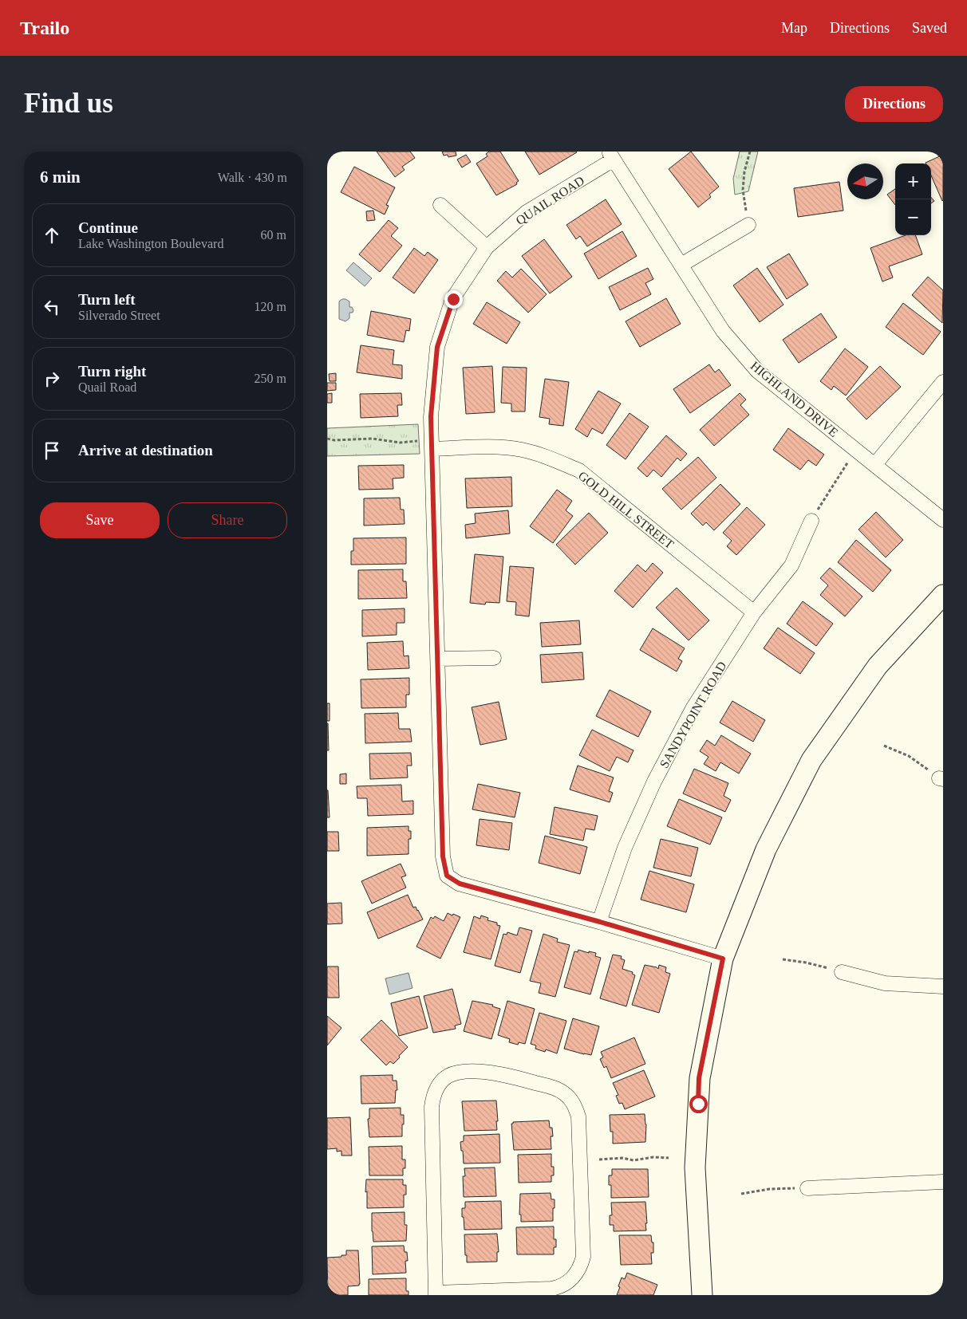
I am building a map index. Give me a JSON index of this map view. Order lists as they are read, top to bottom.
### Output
{
  "streets": {
    "street": [
      "QUAIL ROAD",
      "HIGHLAND DRIVE",
      "GOLD HILL STREET",
      "SANDYPOINT ROAD"
    ]
  },
  "crossings": [
    ["QUAIL ROAD", "HIGHLAND DRIVE"],
    ["QUAIL ROAD", "GOLD HILL STREET"],
    ["QUAIL ROAD", "SANDYPOINT ROAD"],
    ["GOLD HILL STREET", "SANDYPOINT ROAD"]
  ],
  "north": "left",
  "page": {
    "header": "Trailo",
    "nav": ["Map", "Directions", "Saved"],
    "buttons": [
      "Directions",
      ["Save", "Share"]
    ],
    "title": "Find us",
    "heading": ["6 min", "Walk · 430 m"],
    "map_buttons": ["+", "−"],
    "list": [
      ["Continue", "Lake Washington Boulevard", "60 m"],
      ["Turn left", "Silverado Street", "120 m"],
      ["Turn right", "Quail Road", "250 m"],
      "Arrive at destination"
    ]
  }
}
